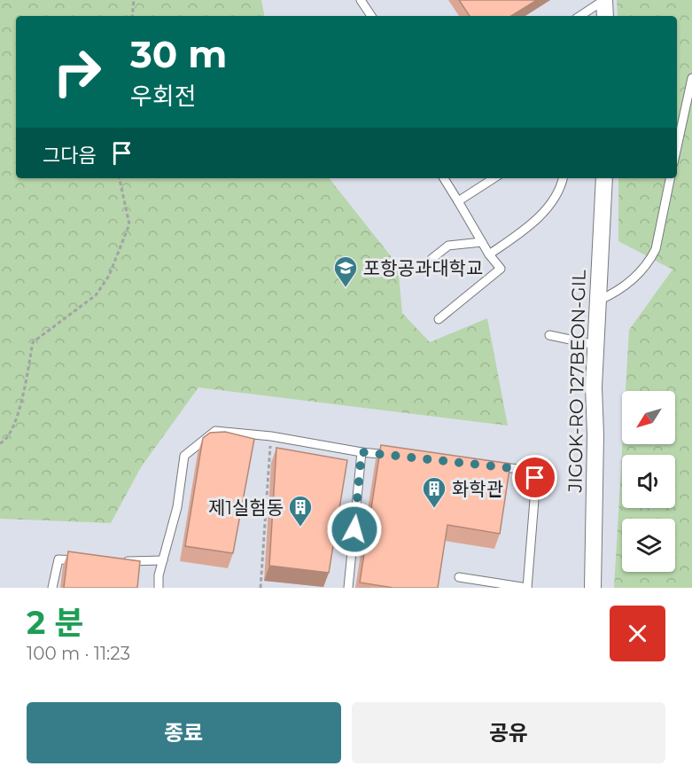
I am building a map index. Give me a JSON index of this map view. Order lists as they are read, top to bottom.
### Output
{
  "streets": {
    "street": ["JIGOK-RO 127BEON-GIL"]
  },
  "places": {
    "school or university": ["포항공과대학교"],
    "building": ["화학관", "제1실험동"]
  },
  "north": "bottom left",
  "page": {
    "turn": ["30 m", "우회전"],
    "then": "그다음",
    "heading": ["2 분", "100 m · 11:23"],
    "buttons": ["종료", "공유"]
  }
}
